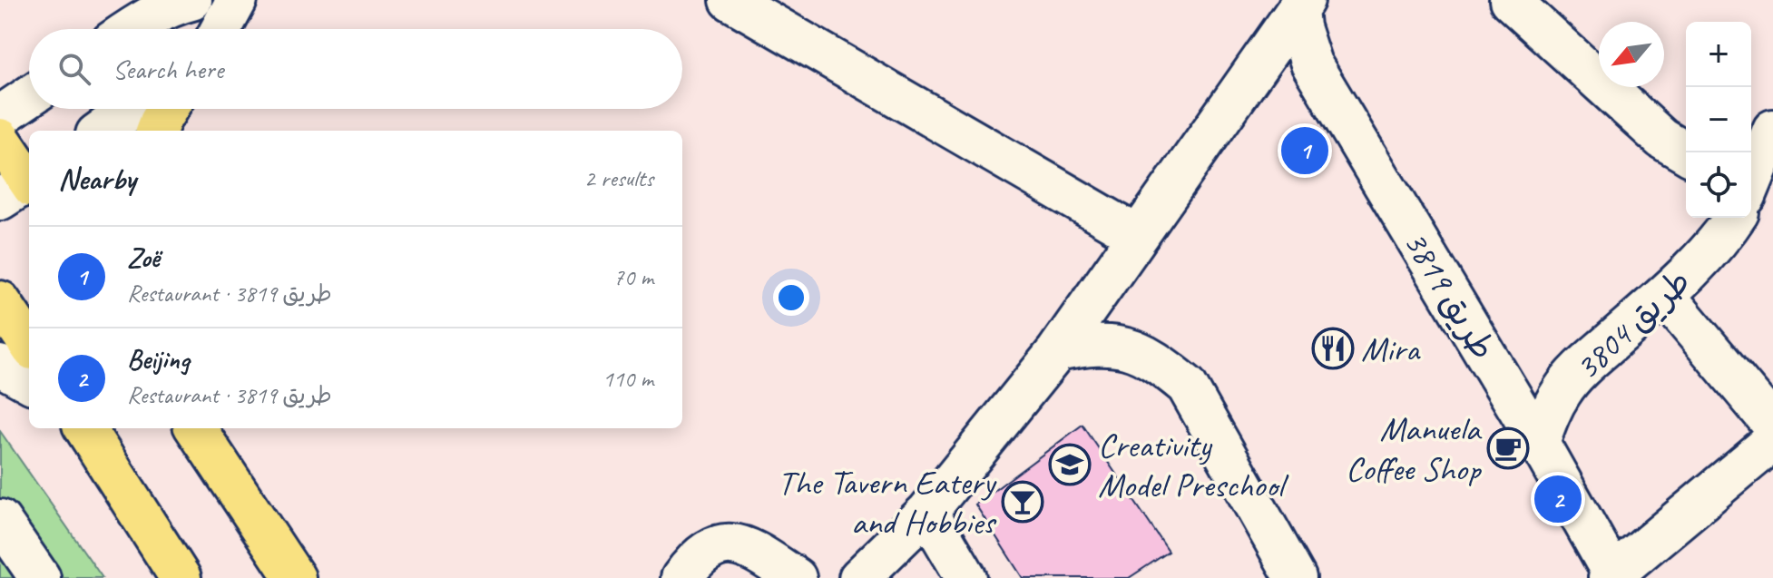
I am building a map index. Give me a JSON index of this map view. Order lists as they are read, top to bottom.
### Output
{
  "streets": {
    "street": ["طريق 3819", "طريق 3804"]
  },
  "crossings": [
    ["طريق 3819", "طريق 3804"]
  ],
  "places": {
    "restaurant": ["Mira"],
    "cafe": ["Manuela Coffee Shop"],
    "school or university": ["Creativity Model Preschool"],
    "bar": ["The Tavern Eatery and Hobbies"]
  },
  "north": "bottom left",
  "page": {
    "map_buttons": ["+", "−"],
    "search": "Search here",
    "pins": ["1", "2"],
    "heading": ["Nearby", "2 results"],
    "list": [
      {
        "mark": "1",
        "name": "Zoë",
        "note": "Restaurant · طريق 3819",
        "value": "70 m"
      },
      {
        "mark": "2",
        "name": "Beijing",
        "note": "Restaurant · طريق 3819",
        "value": "110 m"
      }
    ]
  }
}
